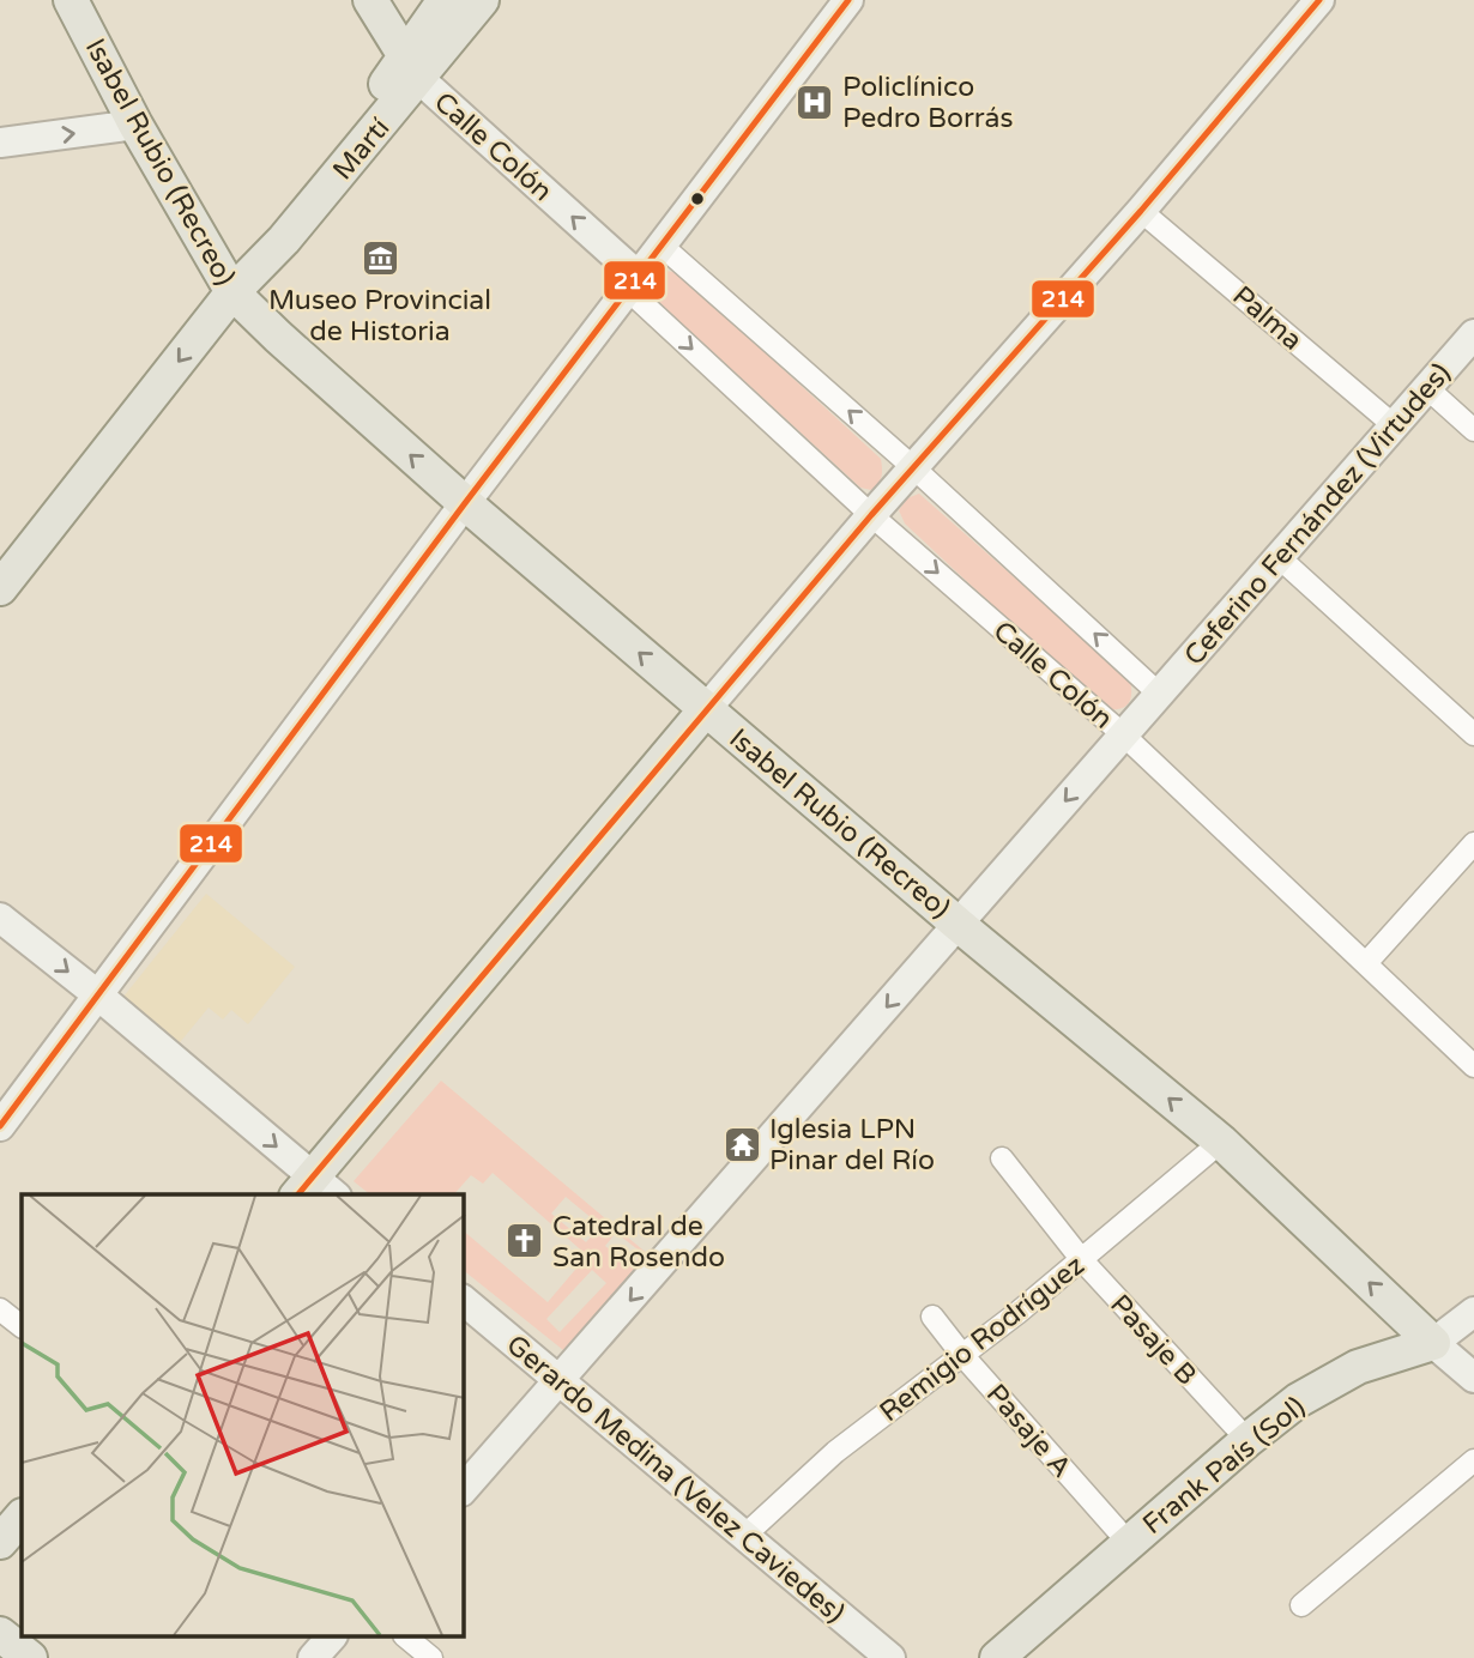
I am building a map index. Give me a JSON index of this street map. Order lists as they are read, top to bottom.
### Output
{
  "streets": {
    "main road": [
      "Calle Colón",
      "Martí",
      "Isabel Rubio (Recreo)",
      "Frank País (Sol)"
    ],
    "street": [
      "Palma",
      "Ceferino Fernández (Virtudes)",
      "Remigio Rodríguez",
      "Pasaje B",
      "Pasaje A",
      "Gerardo Medina (Velez Caviedes)"
    ]
  },
  "crossings": [
    ["Calle Colón", "Martí"],
    ["Calle Colón", "Ceferino Fernández (Virtudes)"],
    ["Martí", "Isabel Rubio (Recreo)"],
    ["Isabel Rubio (Recreo)", "Remigio Rodríguez"],
    ["Isabel Rubio (Recreo)", "Frank País (Sol)"],
    ["Palma", "Ceferino Fernández (Virtudes)"],
    ["Remigio Rodríguez", "Pasaje B"],
    ["Remigio Rodríguez", "Pasaje A"],
    ["Remigio Rodríguez", "Gerardo Medina (Velez Caviedes)"],
    ["Pasaje B", "Frank País (Sol)"],
    ["Pasaje A", "Frank País (Sol)"]
  ],
  "one_way": ["Martí", "Isabel Rubio (Recreo)"],
  "places": {
    "hospital": ["Policlínico Pedro Borrás"],
    "museum": ["Museo Provincial de Historia"],
    "temple": ["Iglesia LPN Pinar del Río"],
    "church": ["Catedral de San Rosendo"]
  },
  "lines": ["transit line 214"]
}
